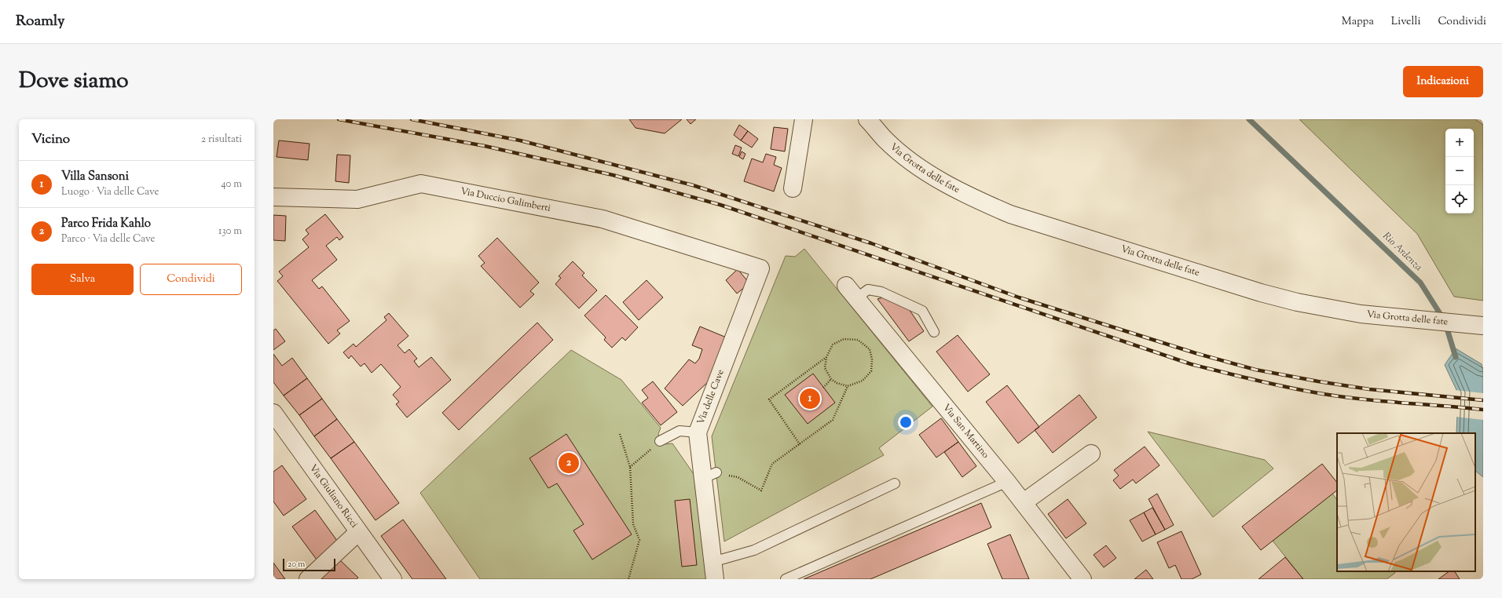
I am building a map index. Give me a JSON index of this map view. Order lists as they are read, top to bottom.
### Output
{
  "streets": {
    "street": [
      "Via Grotta delle fate",
      "Via Duccio Galimberti",
      "Via delle Cave",
      "Via San Martino",
      "Via Giuliano Ricci"
    ]
  },
  "crossings": [
    ["Via Duccio Galimberti", "Via delle Cave"]
  ],
  "water": ["Rio Ardenza"],
  "scale_bar": "20 m",
  "page": {
    "header": "Roamly",
    "nav": ["Mappa", "Livelli", "Condividi"],
    "title": "Dove siamo",
    "buttons": [
      "Indicazioni",
      ["Salva", "Condividi"]
    ],
    "heading": ["Vicino", "2 risultati"],
    "map_buttons": ["+", "−"],
    "list": [
      {
        "mark": "1",
        "name": "Villa Sansoni",
        "note": "Luogo · Via delle Cave",
        "value": "40 m"
      },
      {
        "mark": "2",
        "name": "Parco Frida Kahlo",
        "note": "Parco · Via delle Cave",
        "value": "130 m"
      }
    ],
    "pins": ["1", "2"],
    "scale": "20 m"
  }
}
